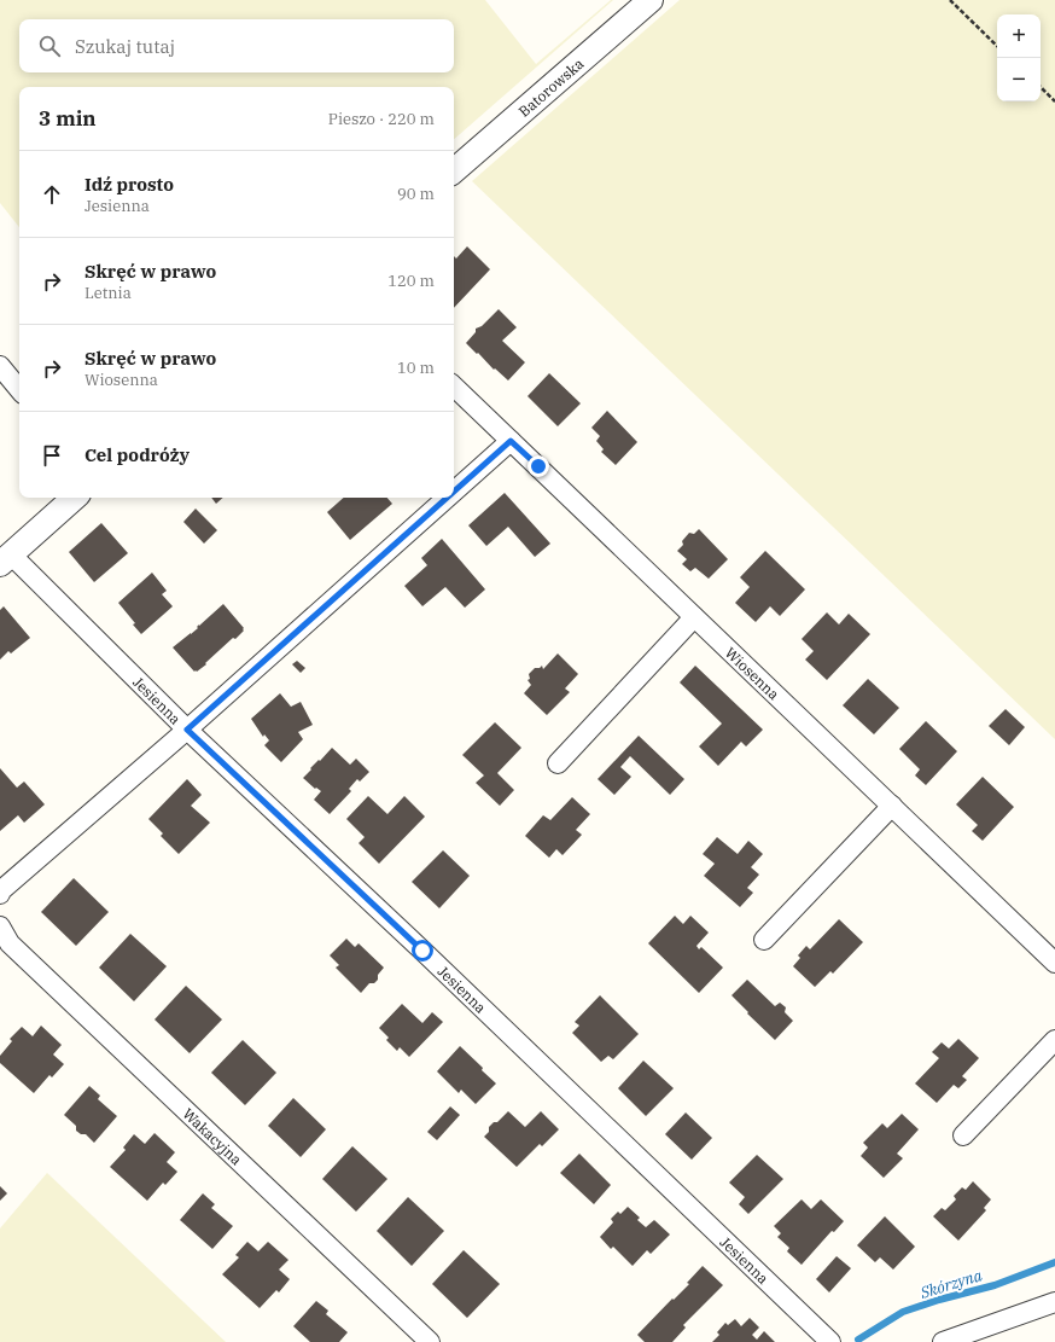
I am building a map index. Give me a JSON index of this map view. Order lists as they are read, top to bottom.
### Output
{
  "streets": {
    "street": [
      "Batorowska",
      "Wiosenna",
      "Jesienna",
      "Wakacyjna"
    ]
  },
  "water": ["Skórzyna"],
  "page": {
    "map_buttons": ["+", "−"],
    "search": "Szukaj tutaj",
    "heading": ["3 min", "Pieszo · 220 m"],
    "list": [
      ["Idź prosto", "Jesienna", "90 m"],
      ["Skręć w prawo", "Letnia", "120 m"],
      ["Skręć w prawo", "Wiosenna", "10 m"],
      "Cel podróży"
    ]
  }
}
